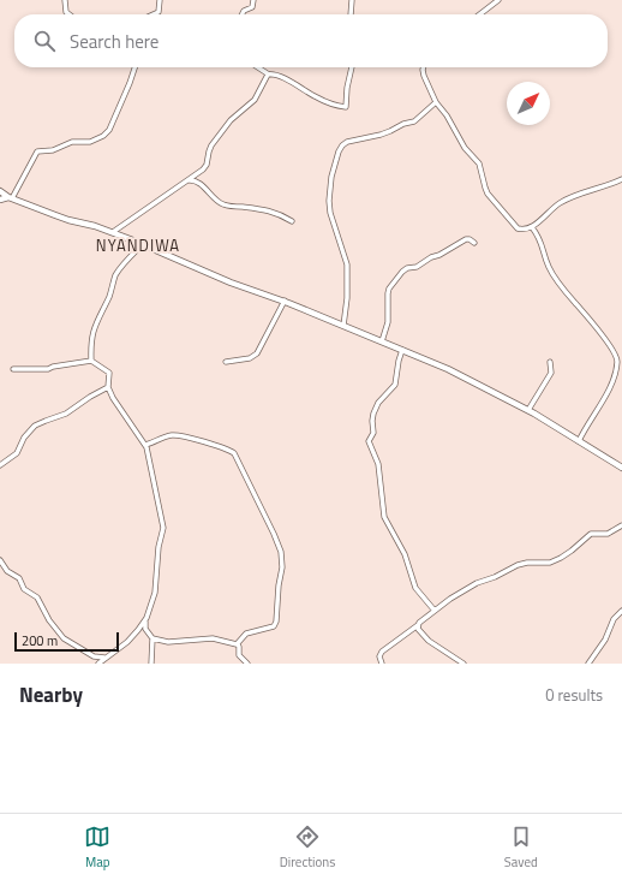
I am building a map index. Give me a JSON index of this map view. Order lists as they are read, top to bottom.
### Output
{
  "districts": ["NYANDIWA"],
  "scale_bar": "200 m",
  "north": "top right",
  "page": {
    "search": "Search here",
    "scale": "200 m",
    "heading": ["Nearby", "0 results"],
    "nav": ["Map", "Directions", "Saved"]
  }
}
